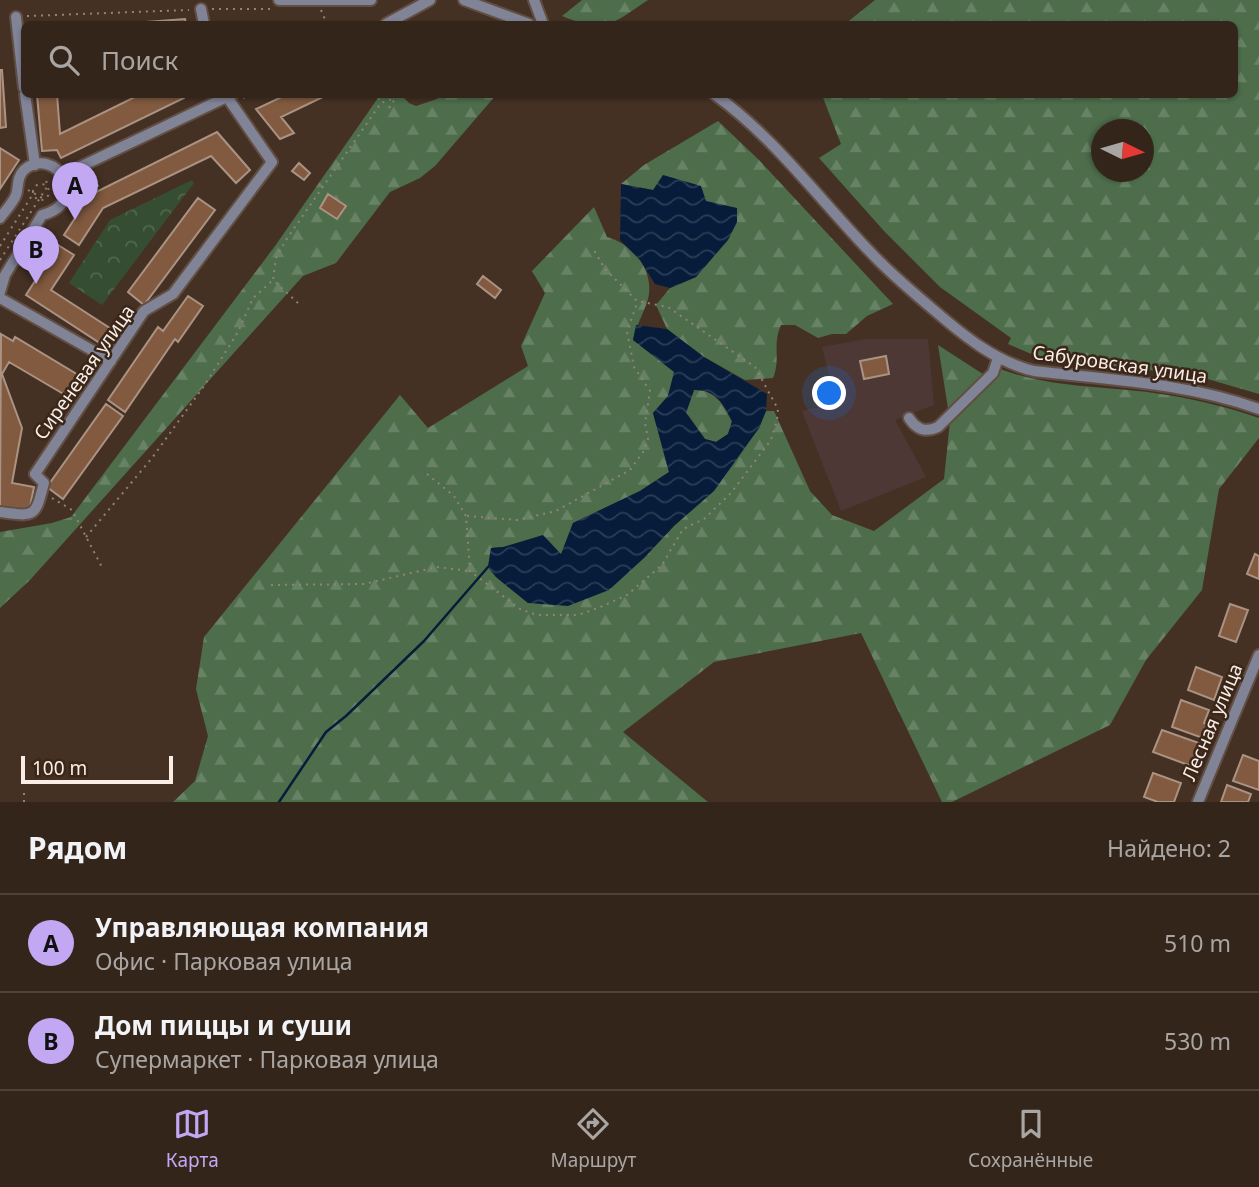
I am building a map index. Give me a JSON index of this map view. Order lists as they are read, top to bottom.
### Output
{
  "streets": {
    "street": ["Сабуровская улица", "Сиреневая улица", "Лесная улица"]
  },
  "scale_bar": "100 m",
  "north": "right",
  "page": {
    "search": "Поиск",
    "pins": ["A", "B"],
    "scale": "100 m",
    "heading": ["Рядом", "Найдено: 2"],
    "list": [
      {
        "mark": "A",
        "name": "Управляющая компания",
        "note": "Офис · Парковая улица",
        "value": "510 m"
      },
      {
        "mark": "B",
        "name": "Дом пиццы и суши",
        "note": "Супермаркет · Парковая улица",
        "value": "530 m"
      }
    ],
    "nav": ["Карта", "Маршрут", "Сохранённые"]
  }
}
